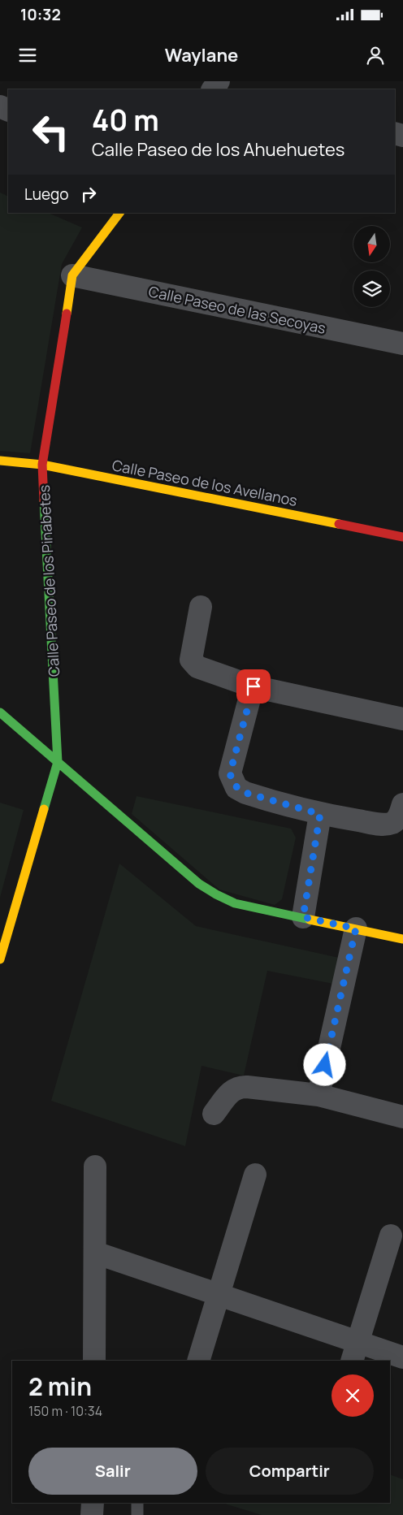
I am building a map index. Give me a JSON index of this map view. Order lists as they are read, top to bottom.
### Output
{
  "streets": {
    "street": ["Calle Paseo de las Secoyas", "Calle Paseo de los Avellanos", "Calle Paseo de los Pinabetes"]
  },
  "crossings": [
    ["Calle Paseo de las Secoyas", "Calle Paseo de los Pinabetes"],
    ["Calle Paseo de los Avellanos", "Calle Paseo de los Pinabetes"]
  ],
  "north": "bottom",
  "page": {
    "status": "10:32",
    "header": "Waylane",
    "turn": ["40 m", "Calle Paseo de los Ahuehuetes"],
    "then": "Luego",
    "heading": ["2 min", "150 m · 10:34"],
    "buttons": ["Salir", "Compartir"]
  }
}
